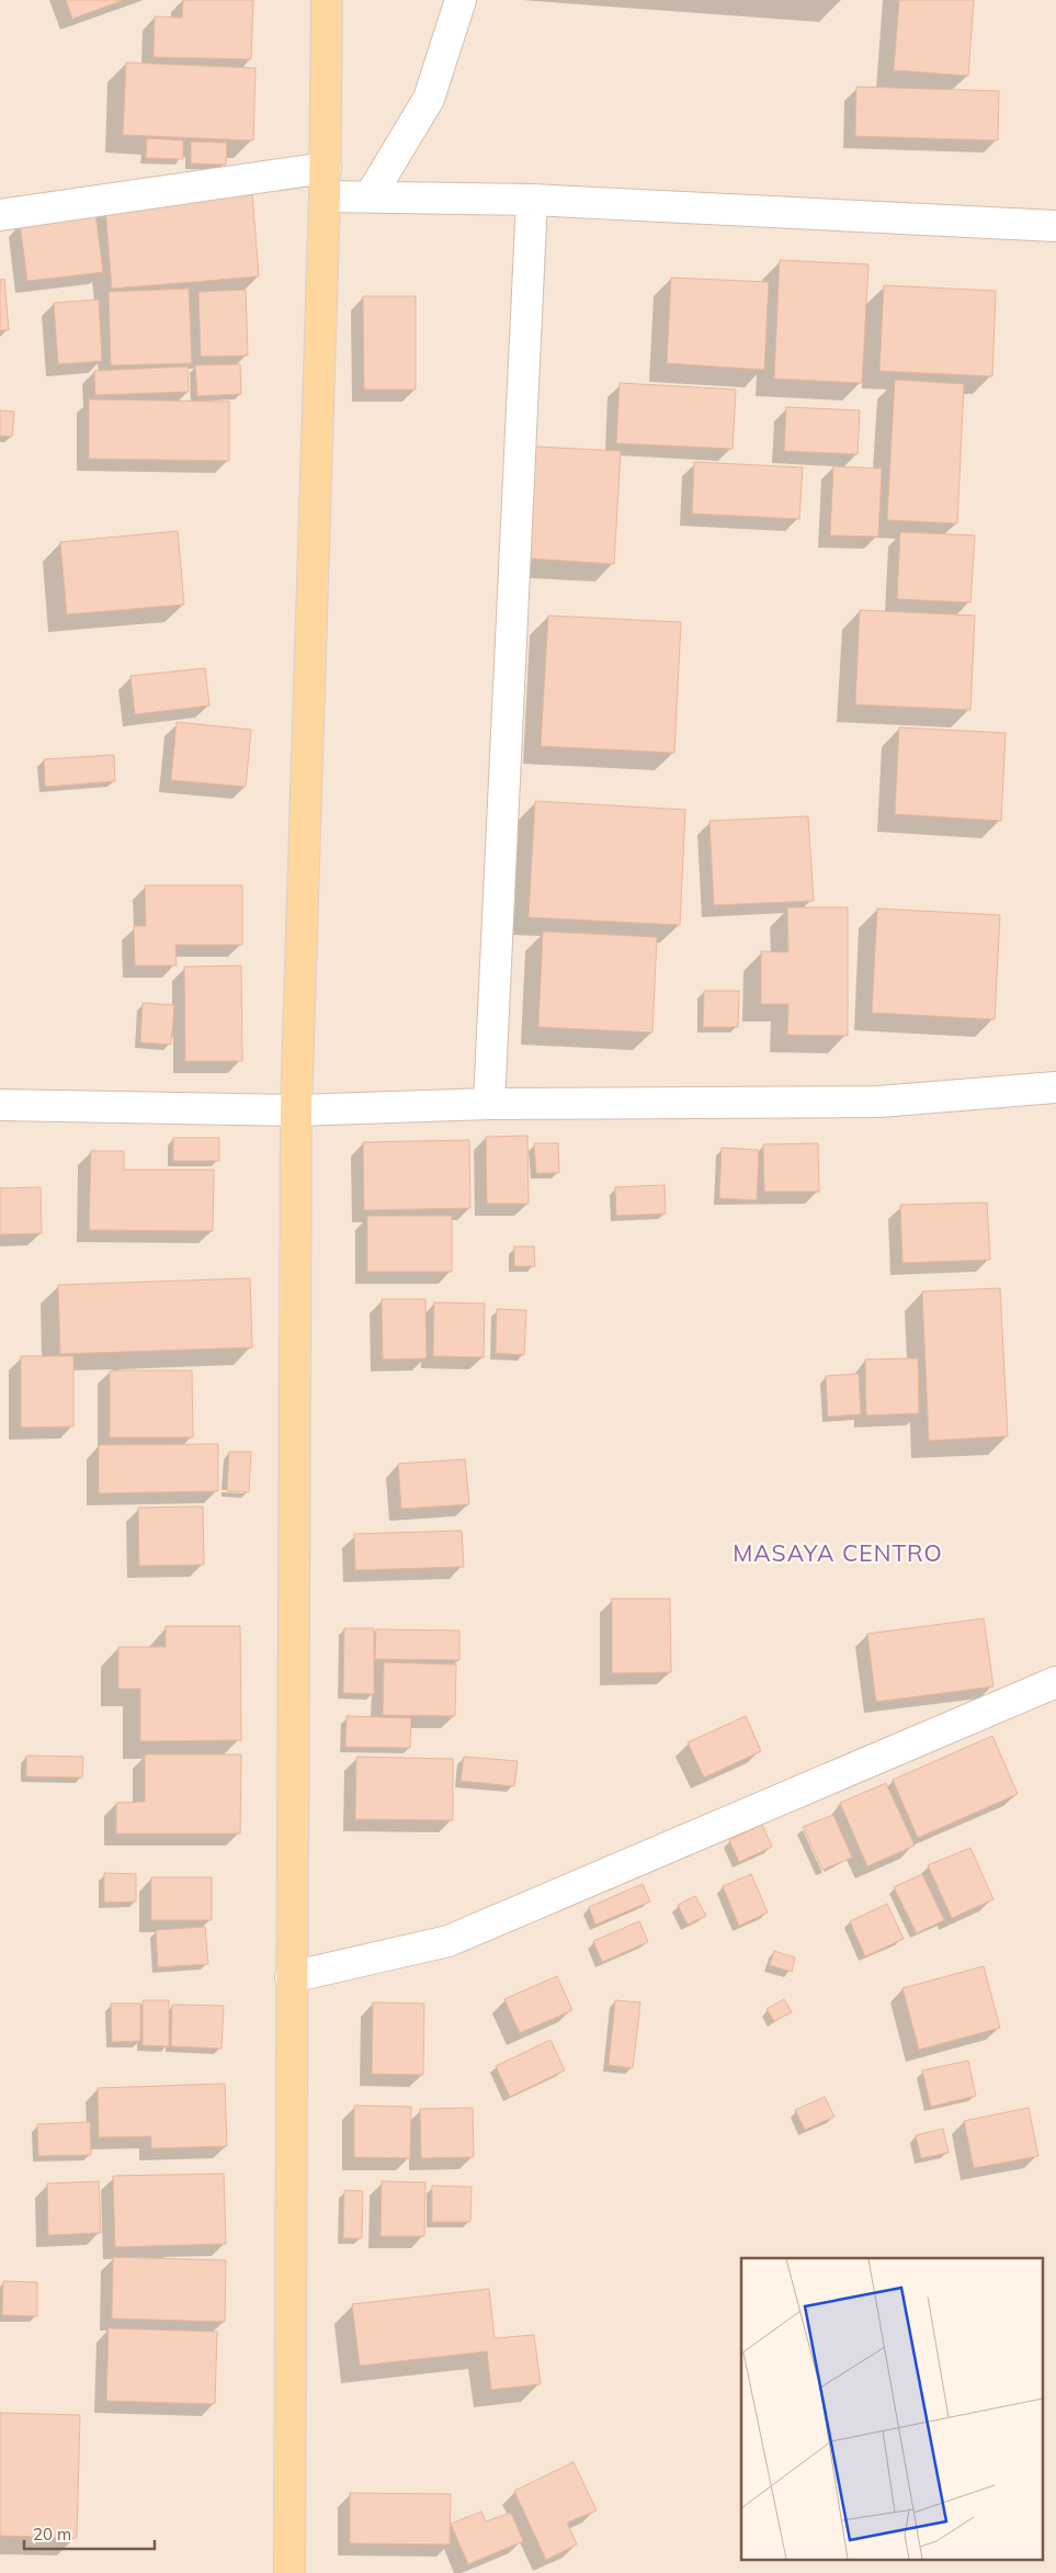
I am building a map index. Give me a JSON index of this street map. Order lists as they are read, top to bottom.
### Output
{
  "districts": ["MASAYA CENTRO"],
  "scale_bar": "20 m"
}
